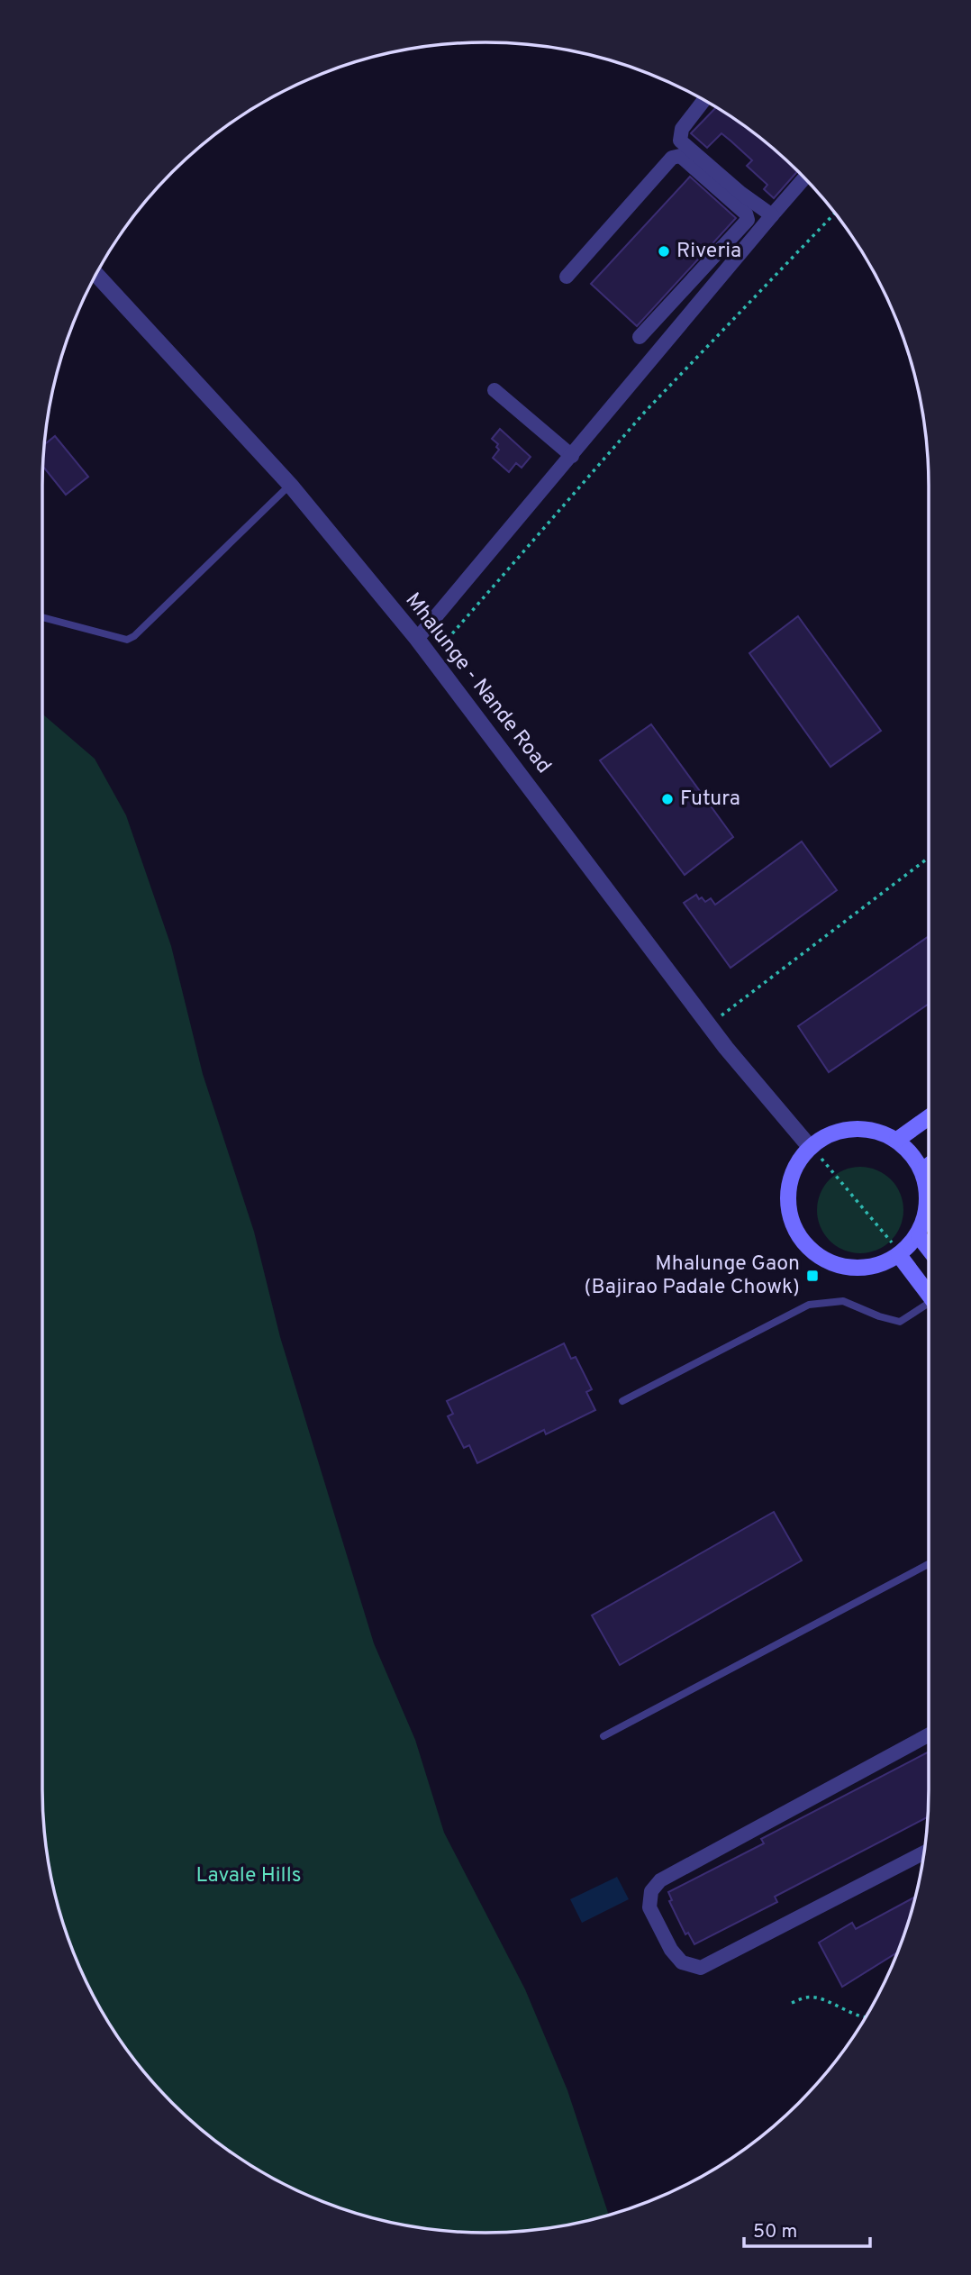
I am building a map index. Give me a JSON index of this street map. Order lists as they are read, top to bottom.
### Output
{
  "streets": {
    "street": ["Mhalunge - Nande Road"]
  },
  "parks": ["Lavale Hills"],
  "places": {
    "other": ["Riveria", "Futura"],
    "transit": ["Mhalunge Gaon (Bajirao Padale Chowk)"]
  },
  "scale_bar": "50 m"
}
